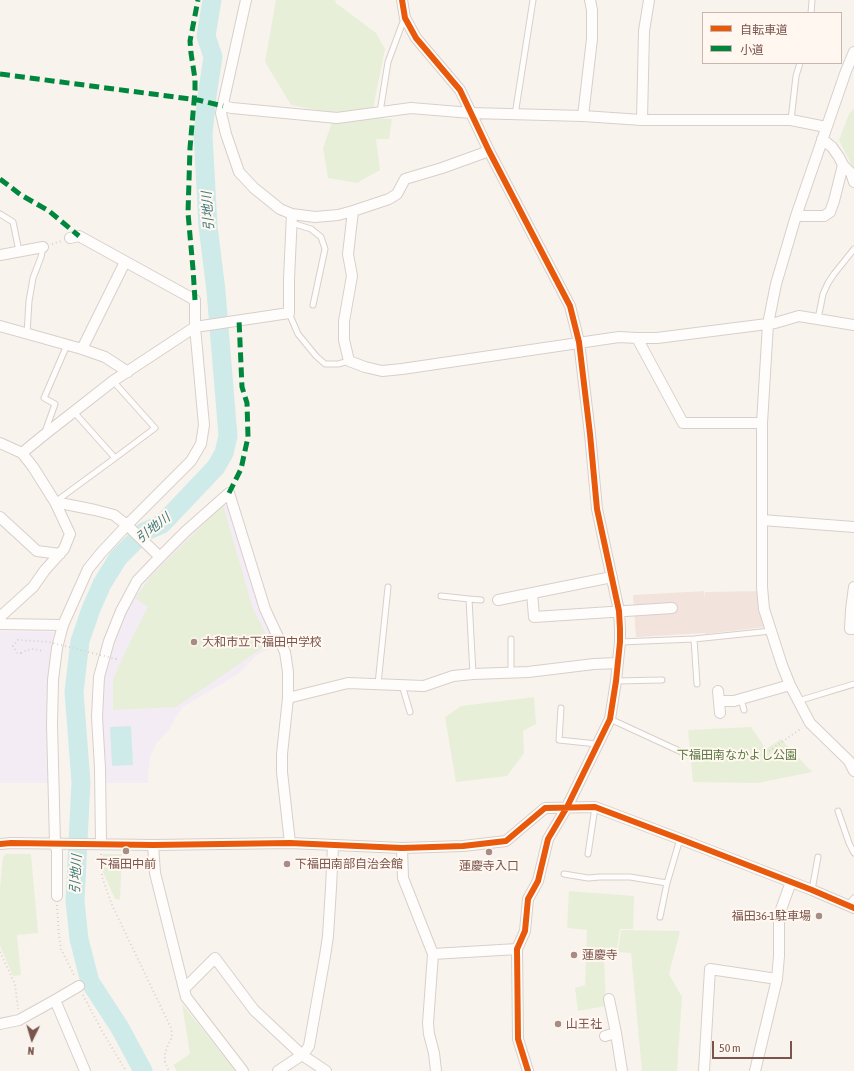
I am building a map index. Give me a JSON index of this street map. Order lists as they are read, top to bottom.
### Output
{
  "water": ["引地川"],
  "parks": ["下福田南なかよし公園"],
  "places": [
    "大和市立下福田中学校",
    "下福田中前",
    "蓮慶寺入口",
    "下福田南部自治会館",
    "福田36-1駐車場",
    "蓮慶寺",
    "山王社"
  ],
  "legend": ["自転車道", "小道"],
  "scale_bar": "50 m",
  "north": "bottom"
}
